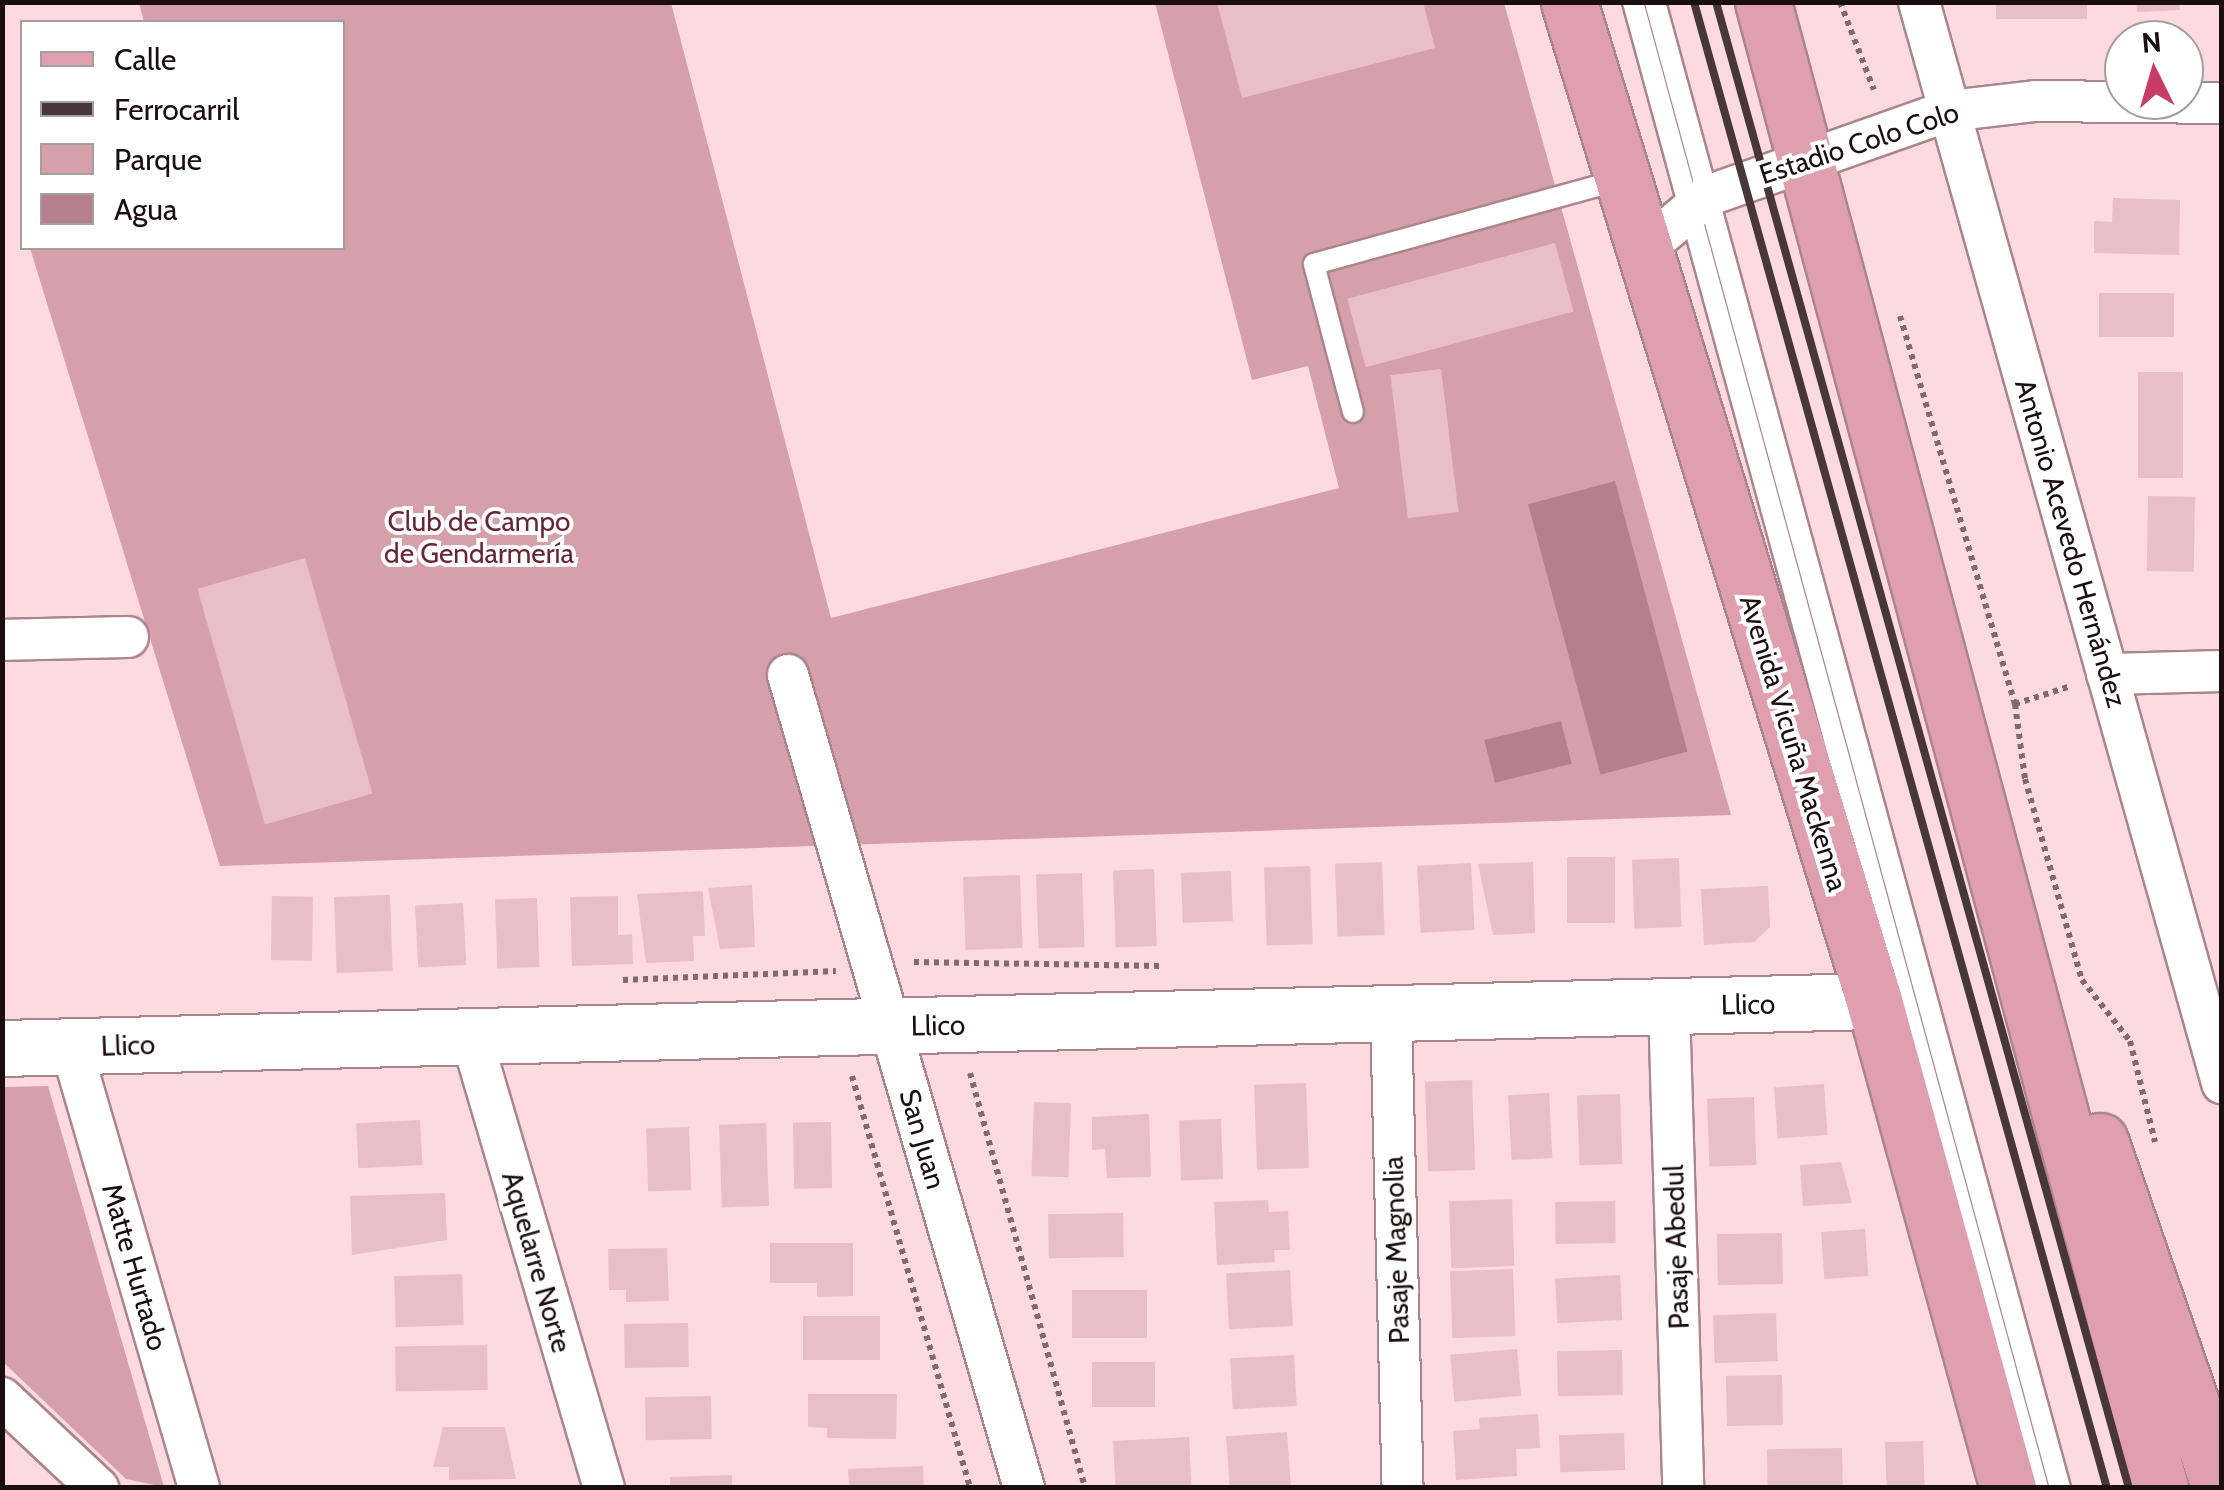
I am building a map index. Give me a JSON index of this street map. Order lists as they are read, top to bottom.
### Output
{
  "streets": {
    "main road": ["Avenida Vicuña Mackenna"],
    "street": [
      "Estadio Colo Colo",
      "Antonio Acevedo Hernández",
      "Llico",
      "San Juan",
      "Pasaje Abedul",
      "Pasaje Magnolia",
      "Aquelarre Norte",
      "Matte Hurtado"
    ]
  },
  "crossings": [
    ["Estadio Colo Colo", "Antonio Acevedo Hernández"],
    ["Estadio Colo Colo", "Avenida Vicuña Mackenna"],
    ["Avenida Vicuña Mackenna", "Llico"],
    ["Llico", "San Juan"],
    ["Llico", "Pasaje Abedul"],
    ["Llico", "Pasaje Magnolia"],
    ["Llico", "Aquelarre Norte"],
    ["Llico", "Matte Hurtado"]
  ],
  "parks": ["Club de Campo de Gendarmería"],
  "legend": [
    "Calle",
    "Ferrocarril",
    "Parque",
    "Agua"
  ],
  "north": "top"
}
